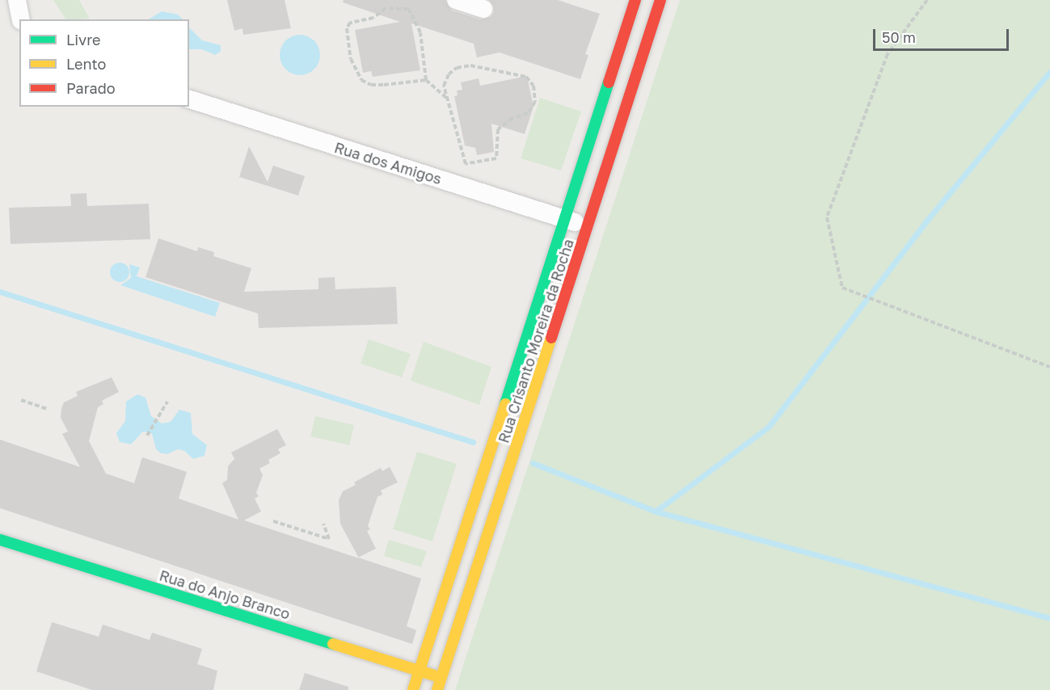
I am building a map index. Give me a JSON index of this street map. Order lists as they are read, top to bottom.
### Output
{
  "streets": {
    "main road": ["Rua Crisanto Moreira da Rocha", "Rua do Anjo Branco"],
    "street": ["Rua dos Amigos"]
  },
  "crossings": [
    ["Rua dos Amigos", "Rua Crisanto Moreira da Rocha"],
    ["Rua Crisanto Moreira da Rocha", "Rua do Anjo Branco"]
  ],
  "legend": ["Livre", "Lento", "Parado"],
  "scale_bar": "50 m"
}
